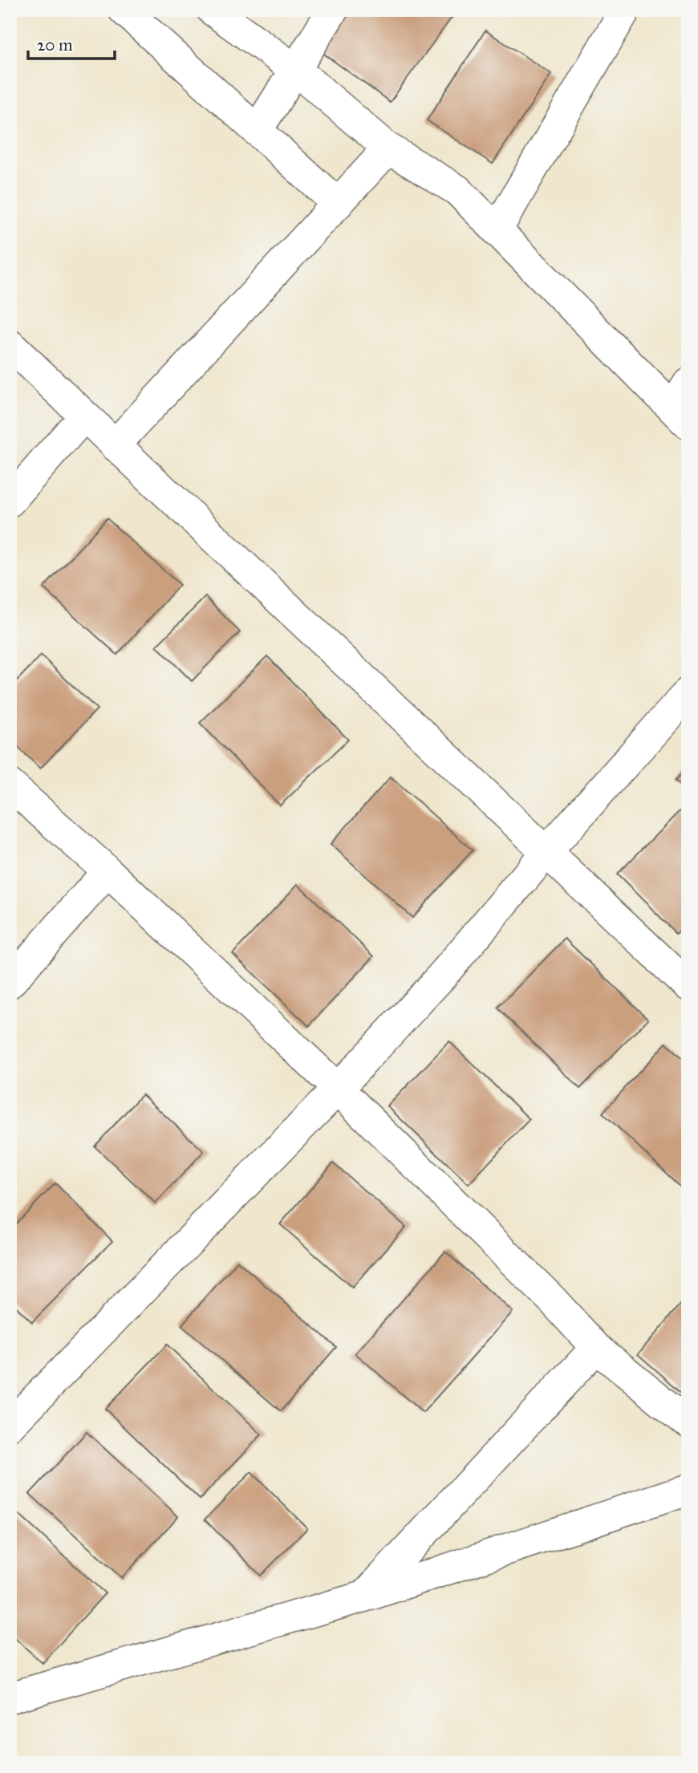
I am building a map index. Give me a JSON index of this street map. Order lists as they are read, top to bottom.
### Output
{
  "scale_bar": "20 m"
}
